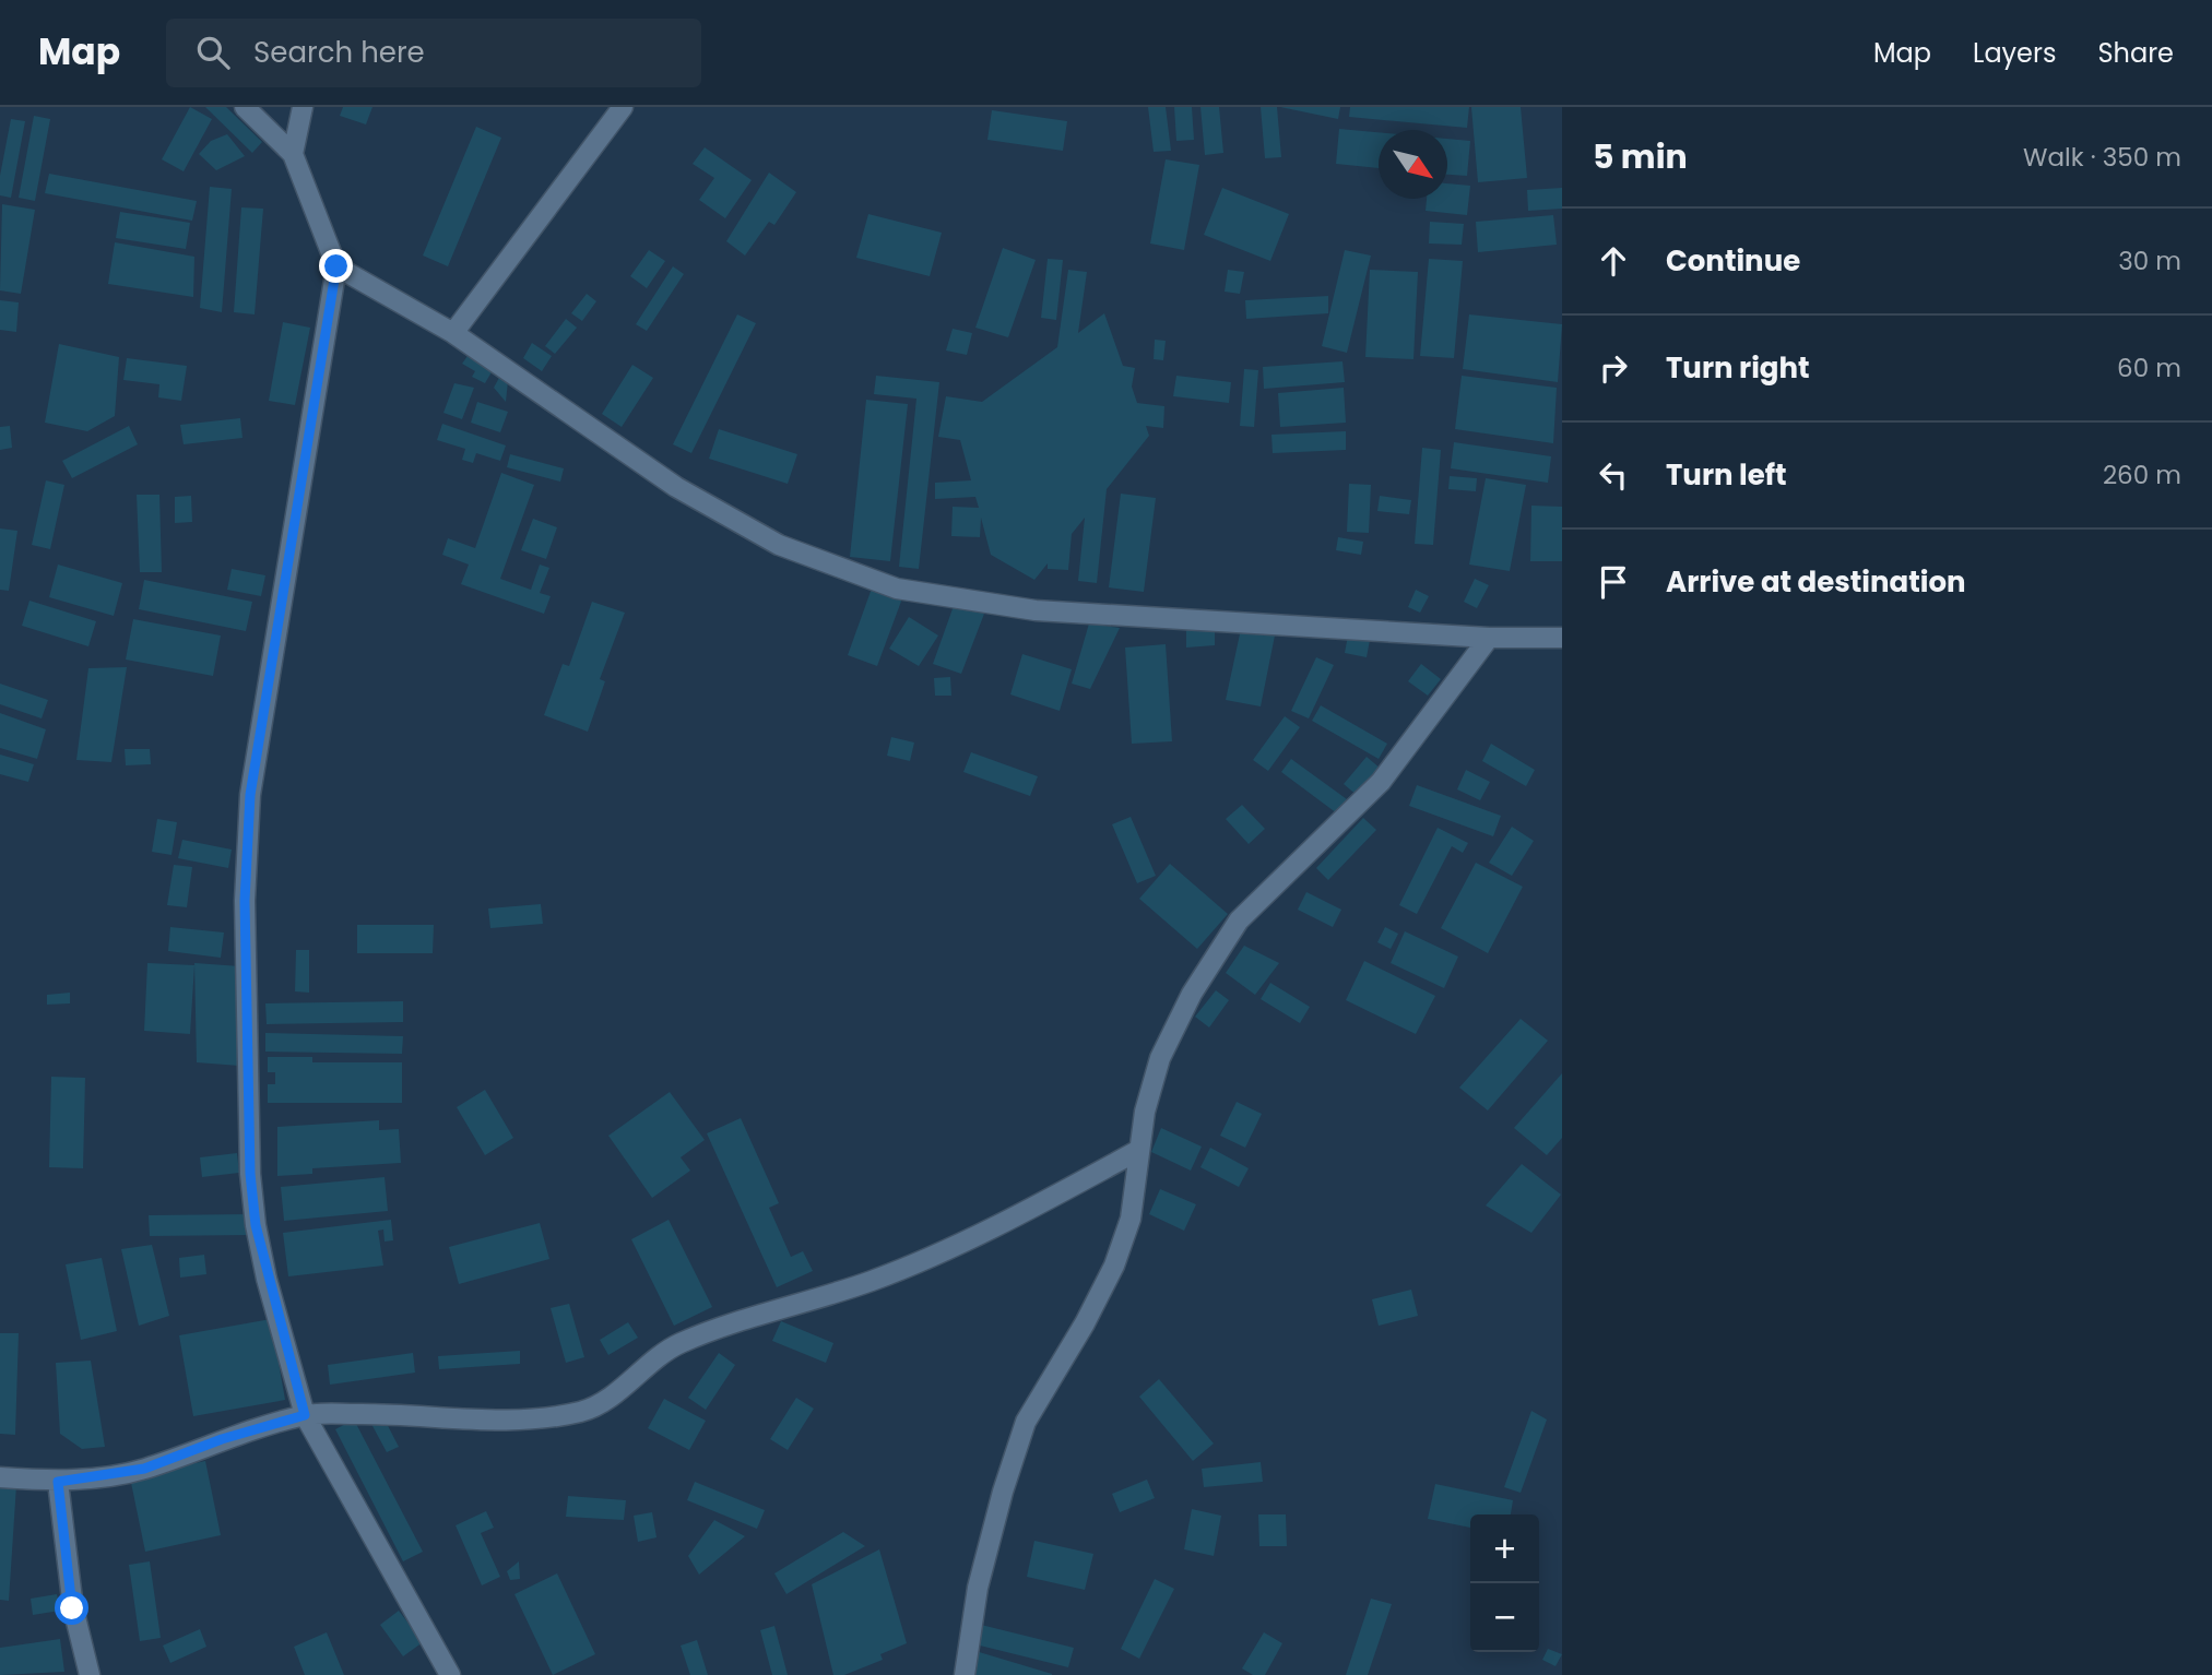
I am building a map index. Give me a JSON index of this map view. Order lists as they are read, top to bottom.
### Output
{
  "north": "bottom right",
  "page": {
    "header": "Map",
    "search": "Search here",
    "nav": ["Map", "Layers", "Share"],
    "heading": ["5 min", "Walk · 350 m"],
    "list": [
      ["Continue", "30 m"],
      ["Turn right", "60 m"],
      ["Turn left", "260 m"],
      "Arrive at destination"
    ],
    "map_buttons": ["+", "−"]
  }
}
